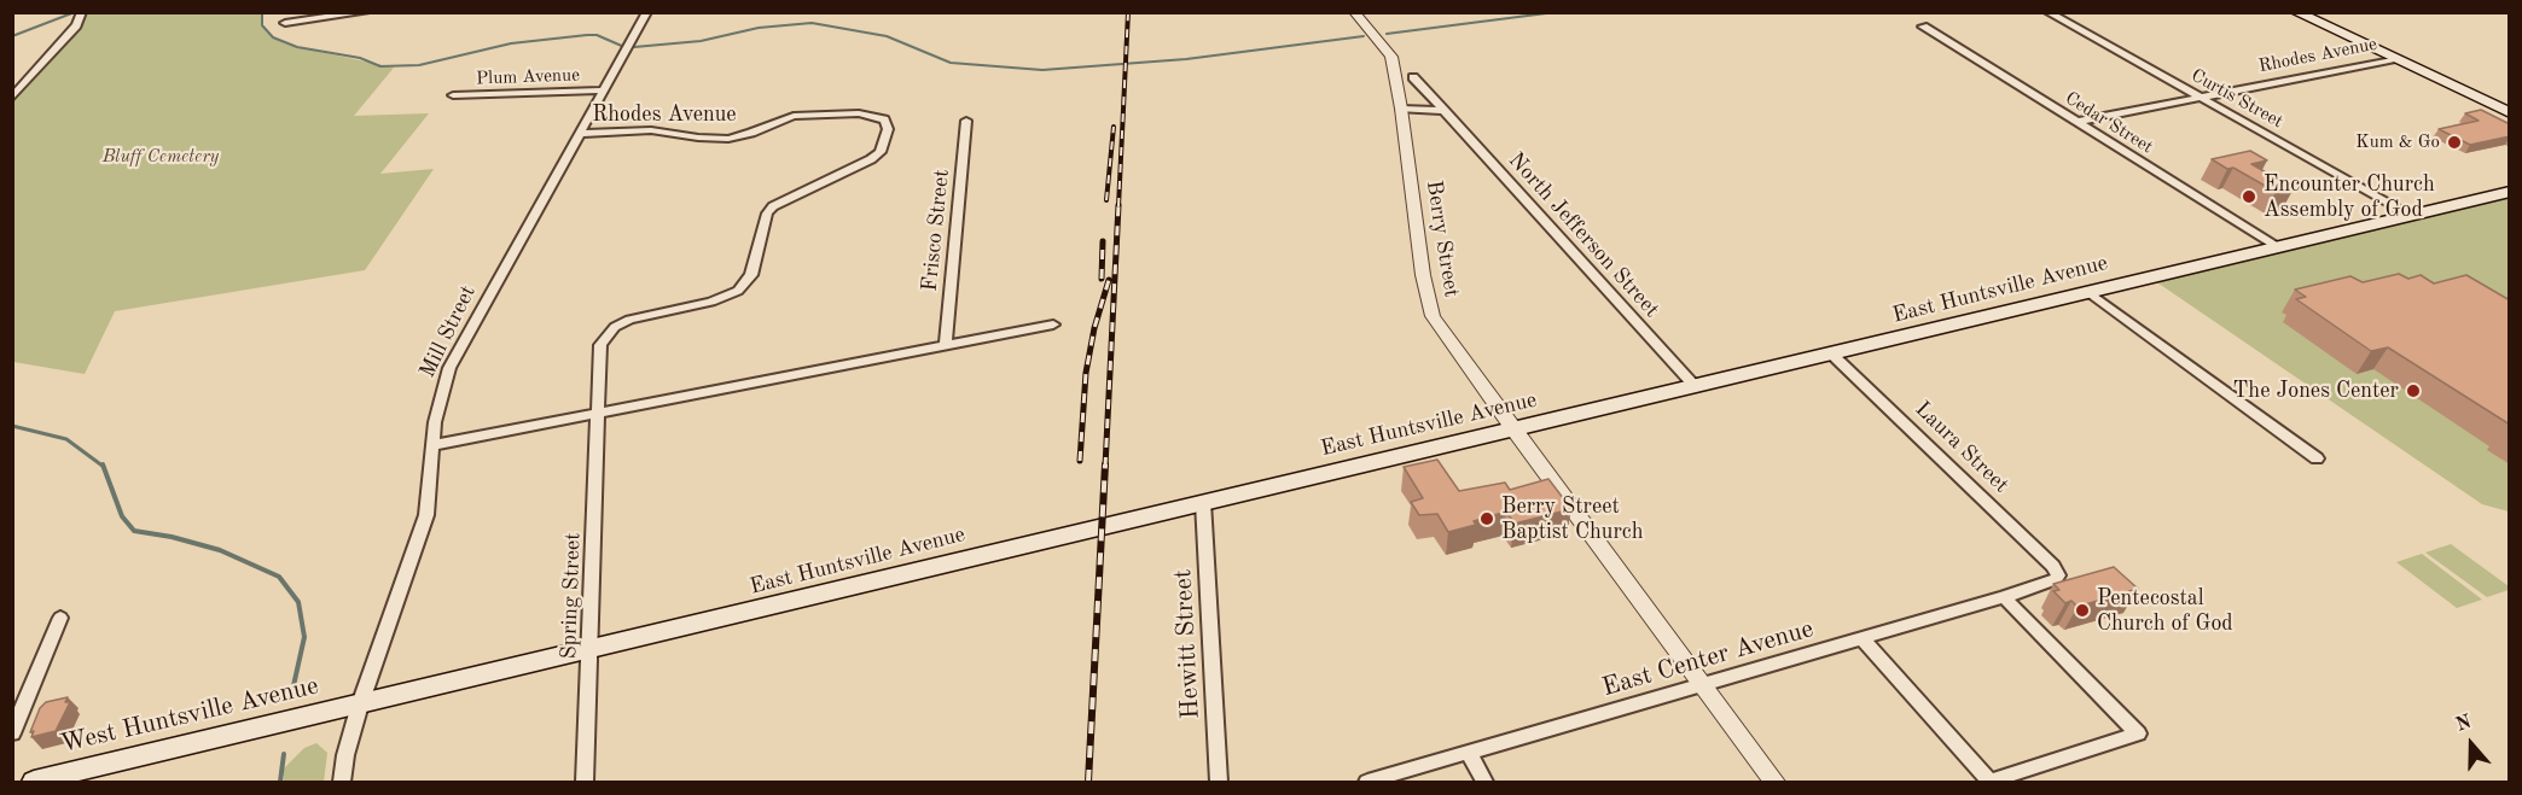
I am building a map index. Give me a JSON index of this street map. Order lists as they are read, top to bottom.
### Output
{
  "streets": {
    "main road": ["East Huntsville Avenue", "West Huntsville Avenue"],
    "street": [
      "Rhodes Avenue",
      "Plum Avenue",
      "Curtis Street",
      "Cedar Street",
      "Frisco Street",
      "North Jefferson Street",
      "Berry Street",
      "Mill Street",
      "Laura Street",
      "Spring Street",
      "Hewitt Street",
      "East Center Avenue"
    ]
  },
  "crossings": [
    ["Rhodes Avenue", "Curtis Street"],
    ["Rhodes Avenue", "Cedar Street"],
    ["Rhodes Avenue", "Mill Street"],
    ["Rhodes Avenue", "Spring Street"],
    ["Plum Avenue", "Mill Street"],
    ["Curtis Street", "East Huntsville Avenue"],
    ["Cedar Street", "East Huntsville Avenue"],
    ["North Jefferson Street", "East Huntsville Avenue"],
    ["Berry Street", "East Huntsville Avenue"],
    ["Berry Street", "East Center Avenue"],
    ["East Huntsville Avenue", "Mill Street"],
    ["East Huntsville Avenue", "Laura Street"],
    ["East Huntsville Avenue", "Spring Street"],
    ["East Huntsville Avenue", "Hewitt Street"],
    ["East Huntsville Avenue", "West Huntsville Avenue"],
    ["Mill Street", "West Huntsville Avenue"],
    ["Laura Street", "East Center Avenue"]
  ],
  "parks": ["Bluff Cemetery"],
  "places": [
    "Kum & Go",
    "Encounter Church Assembly of God",
    "The Jones Center",
    "Berry Street Baptist Church",
    "Pentecostal Church of God"
  ],
  "north": "top"
}
